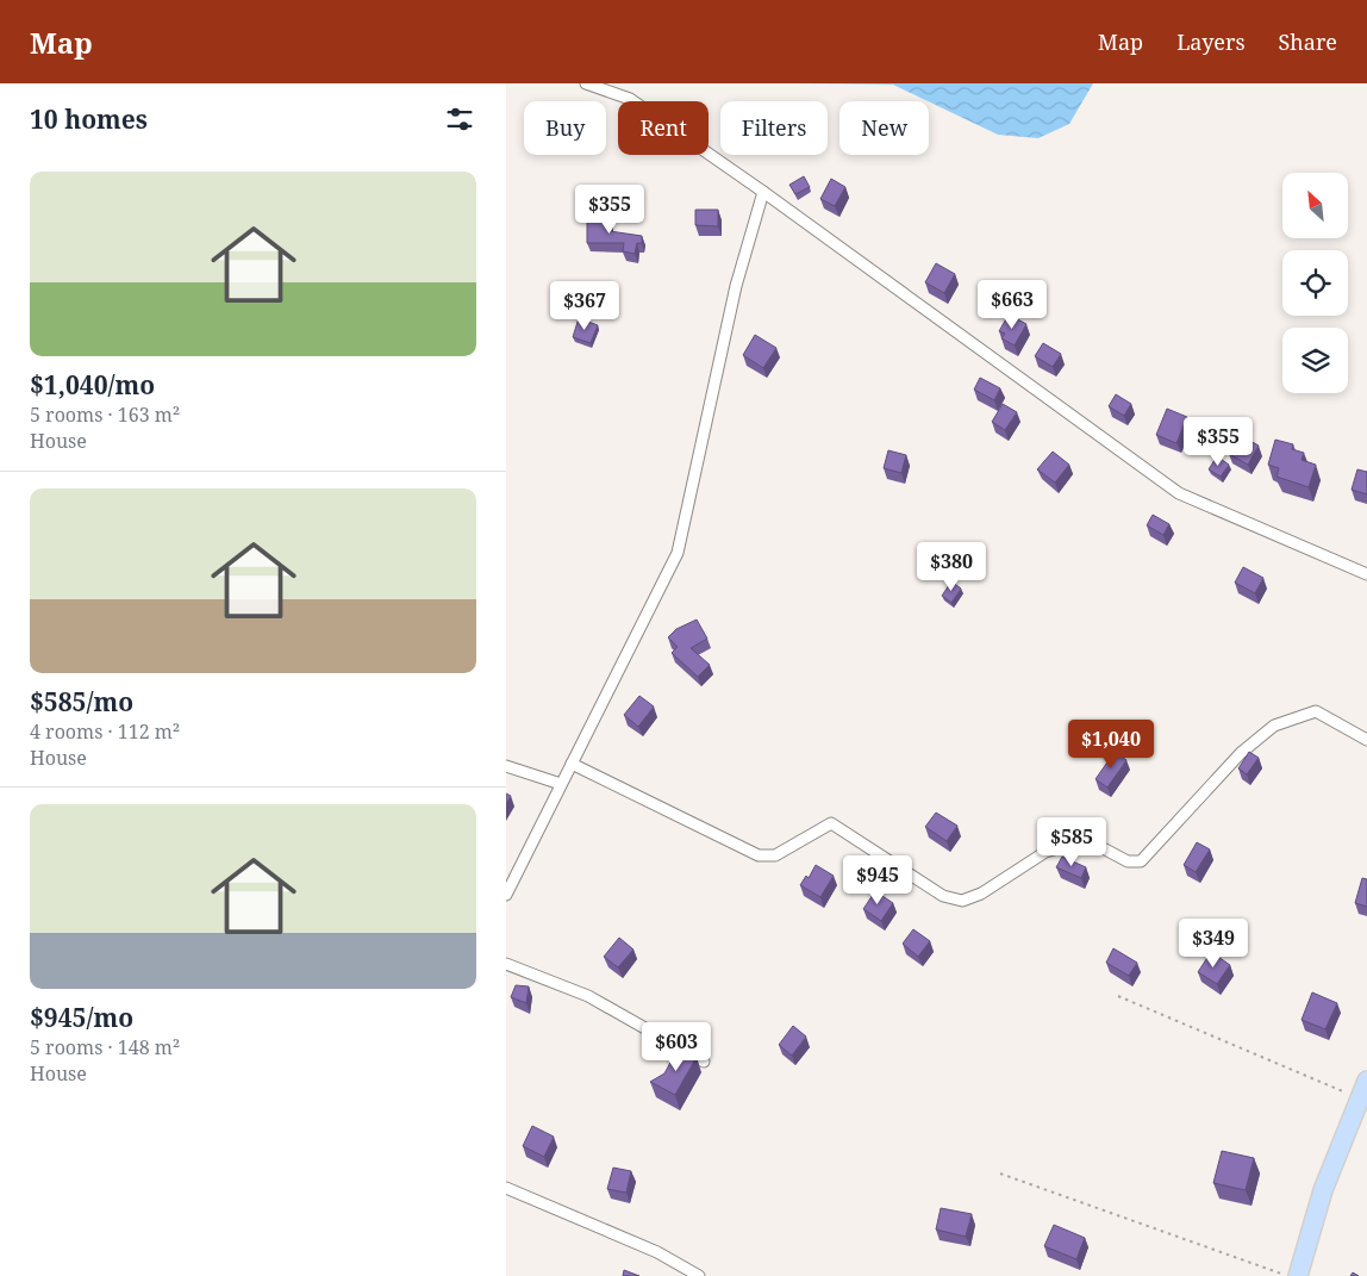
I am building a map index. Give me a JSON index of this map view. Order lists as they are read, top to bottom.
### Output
{
  "north": "top left",
  "page": {
    "header": "Map",
    "nav": ["Map", "Layers", "Share"],
    "heading": "10 homes",
    "chip": [
      "Buy",
      "Rent",
      "Filters",
      "New"
    ],
    "list": [
      {
        "name": "$1,040/mo",
        "note": "5 rooms · 163 m² · House"
      },
      {
        "name": "$585/mo",
        "note": "4 rooms · 112 m² · House"
      },
      {
        "name": "$945/mo",
        "note": "5 rooms · 148 m² · House"
      }
    ],
    "price": [
      "$355",
      "$663",
      "$367",
      "$355",
      "$380",
      "$1,040",
      "$585",
      "$945",
      "$349",
      "$603"
    ]
  }
}
